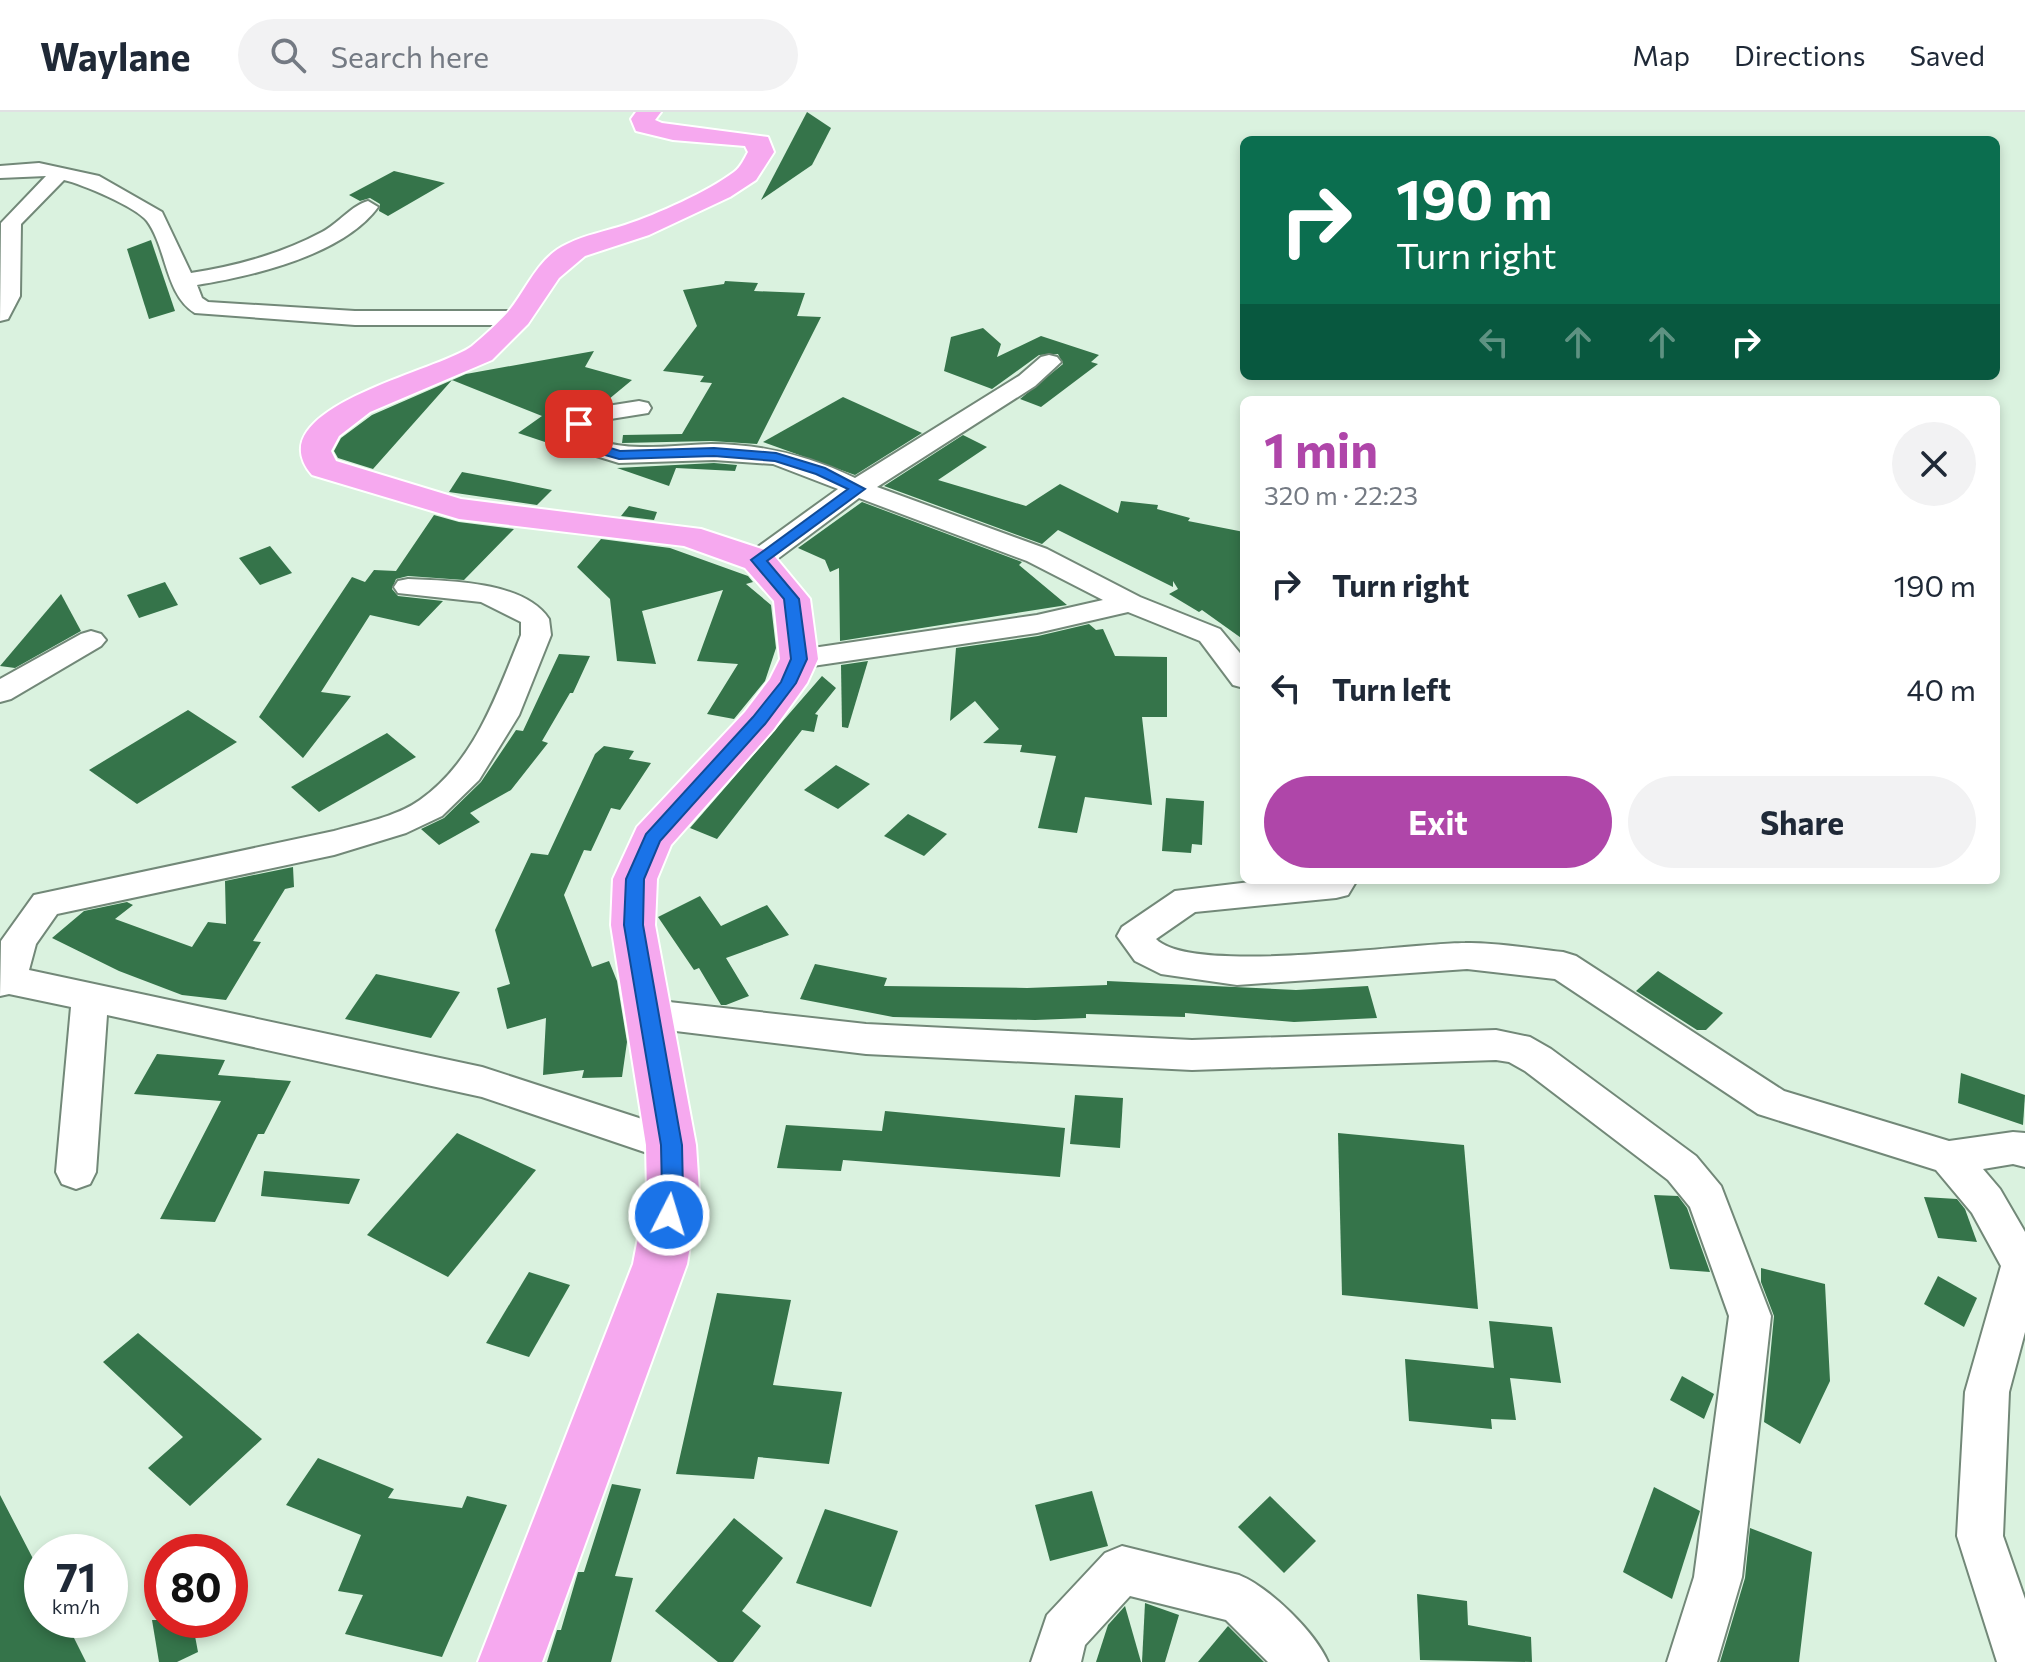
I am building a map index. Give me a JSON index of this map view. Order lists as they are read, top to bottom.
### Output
{
  "page": {
    "header": "Waylane",
    "search": "Search here",
    "nav": ["Map", "Directions", "Saved"],
    "turn": ["190 m", "Turn right"],
    "heading": ["1 min", "320 m · 22:23"],
    "list": [
      {
        "name": "Turn right",
        "value": "190 m"
      },
      {
        "name": "Turn left",
        "value": "40 m"
      }
    ],
    "buttons": ["Exit", "Share"],
    "speed": "71 km/h",
    "limit": "80"
  }
}
